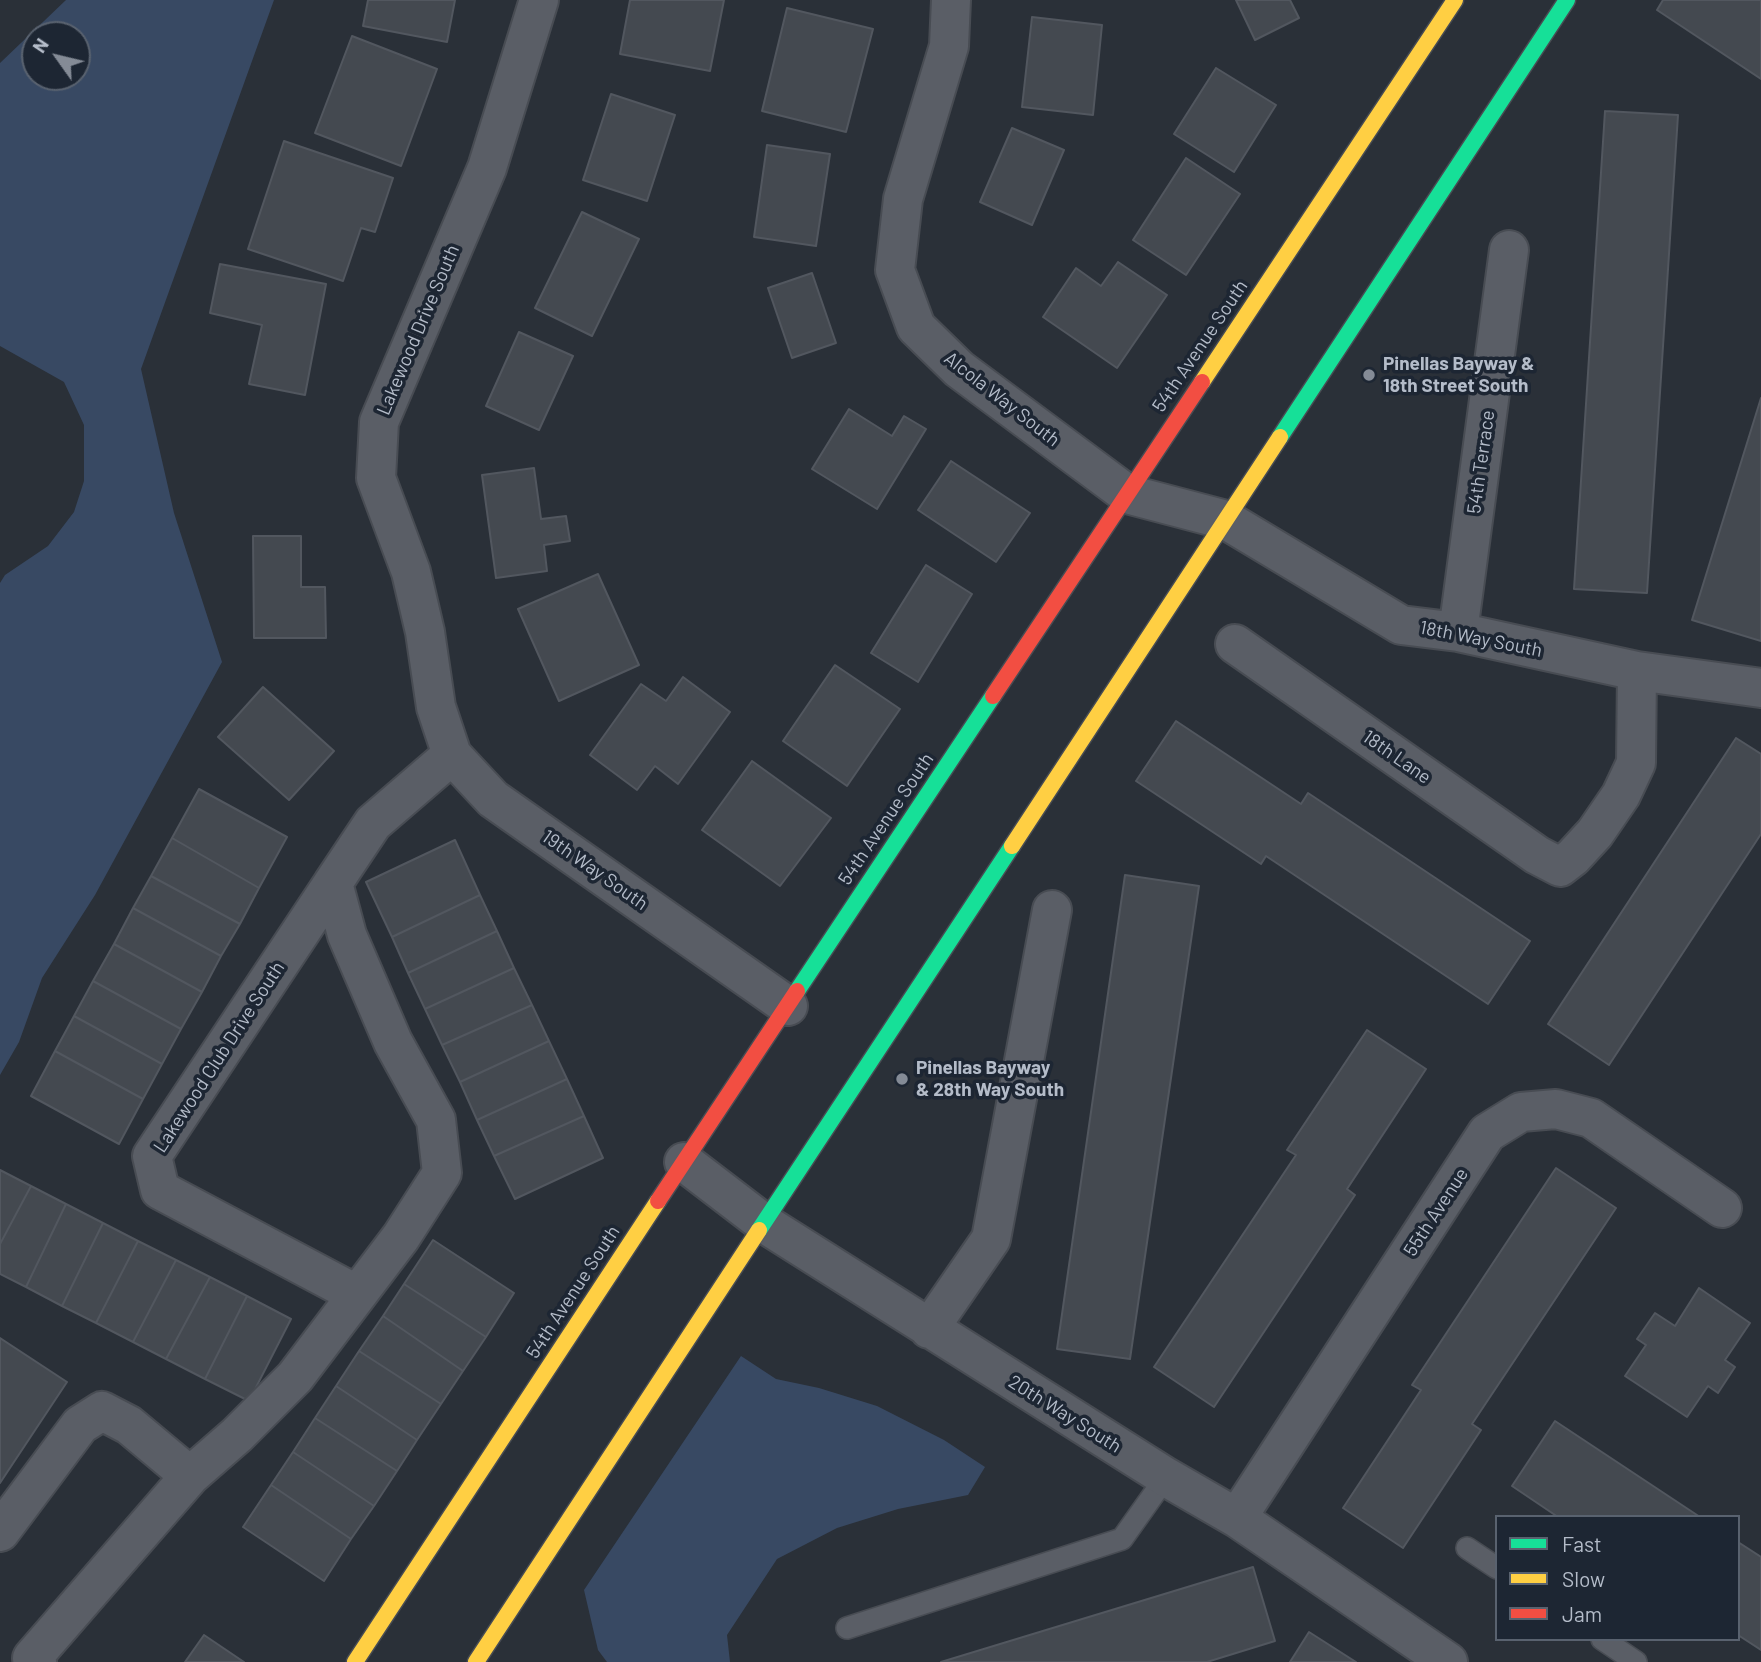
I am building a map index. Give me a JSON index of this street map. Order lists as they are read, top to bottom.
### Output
{
  "streets": {
    "main road": ["54th Avenue South"],
    "street": [
      "Lakewood Drive South",
      "Alcola Way South",
      "54th Terrace",
      "18th Way South",
      "18th Lane",
      "19th Way South",
      "Lakewood Club Drive South",
      "55th Avenue",
      "20th Way South"
    ]
  },
  "crossings": [
    ["Lakewood Drive South", "19th Way South"],
    ["54th Avenue South", "Alcola Way South"],
    ["54th Avenue South", "18th Way South"],
    ["54th Avenue South", "19th Way South"],
    ["54th Avenue South", "20th Way South"],
    ["Alcola Way South", "18th Way South"],
    ["54th Terrace", "18th Way South"],
    ["18th Way South", "18th Lane"],
    ["19th Way South", "Lakewood Club Drive South"],
    ["55th Avenue", "20th Way South"]
  ],
  "places": ["Pinellas Bayway & 18th Street South", "Pinellas Bayway & 28th Way South"],
  "legend": ["Fast", "Slow", "Jam"],
  "north": "top left"
}
